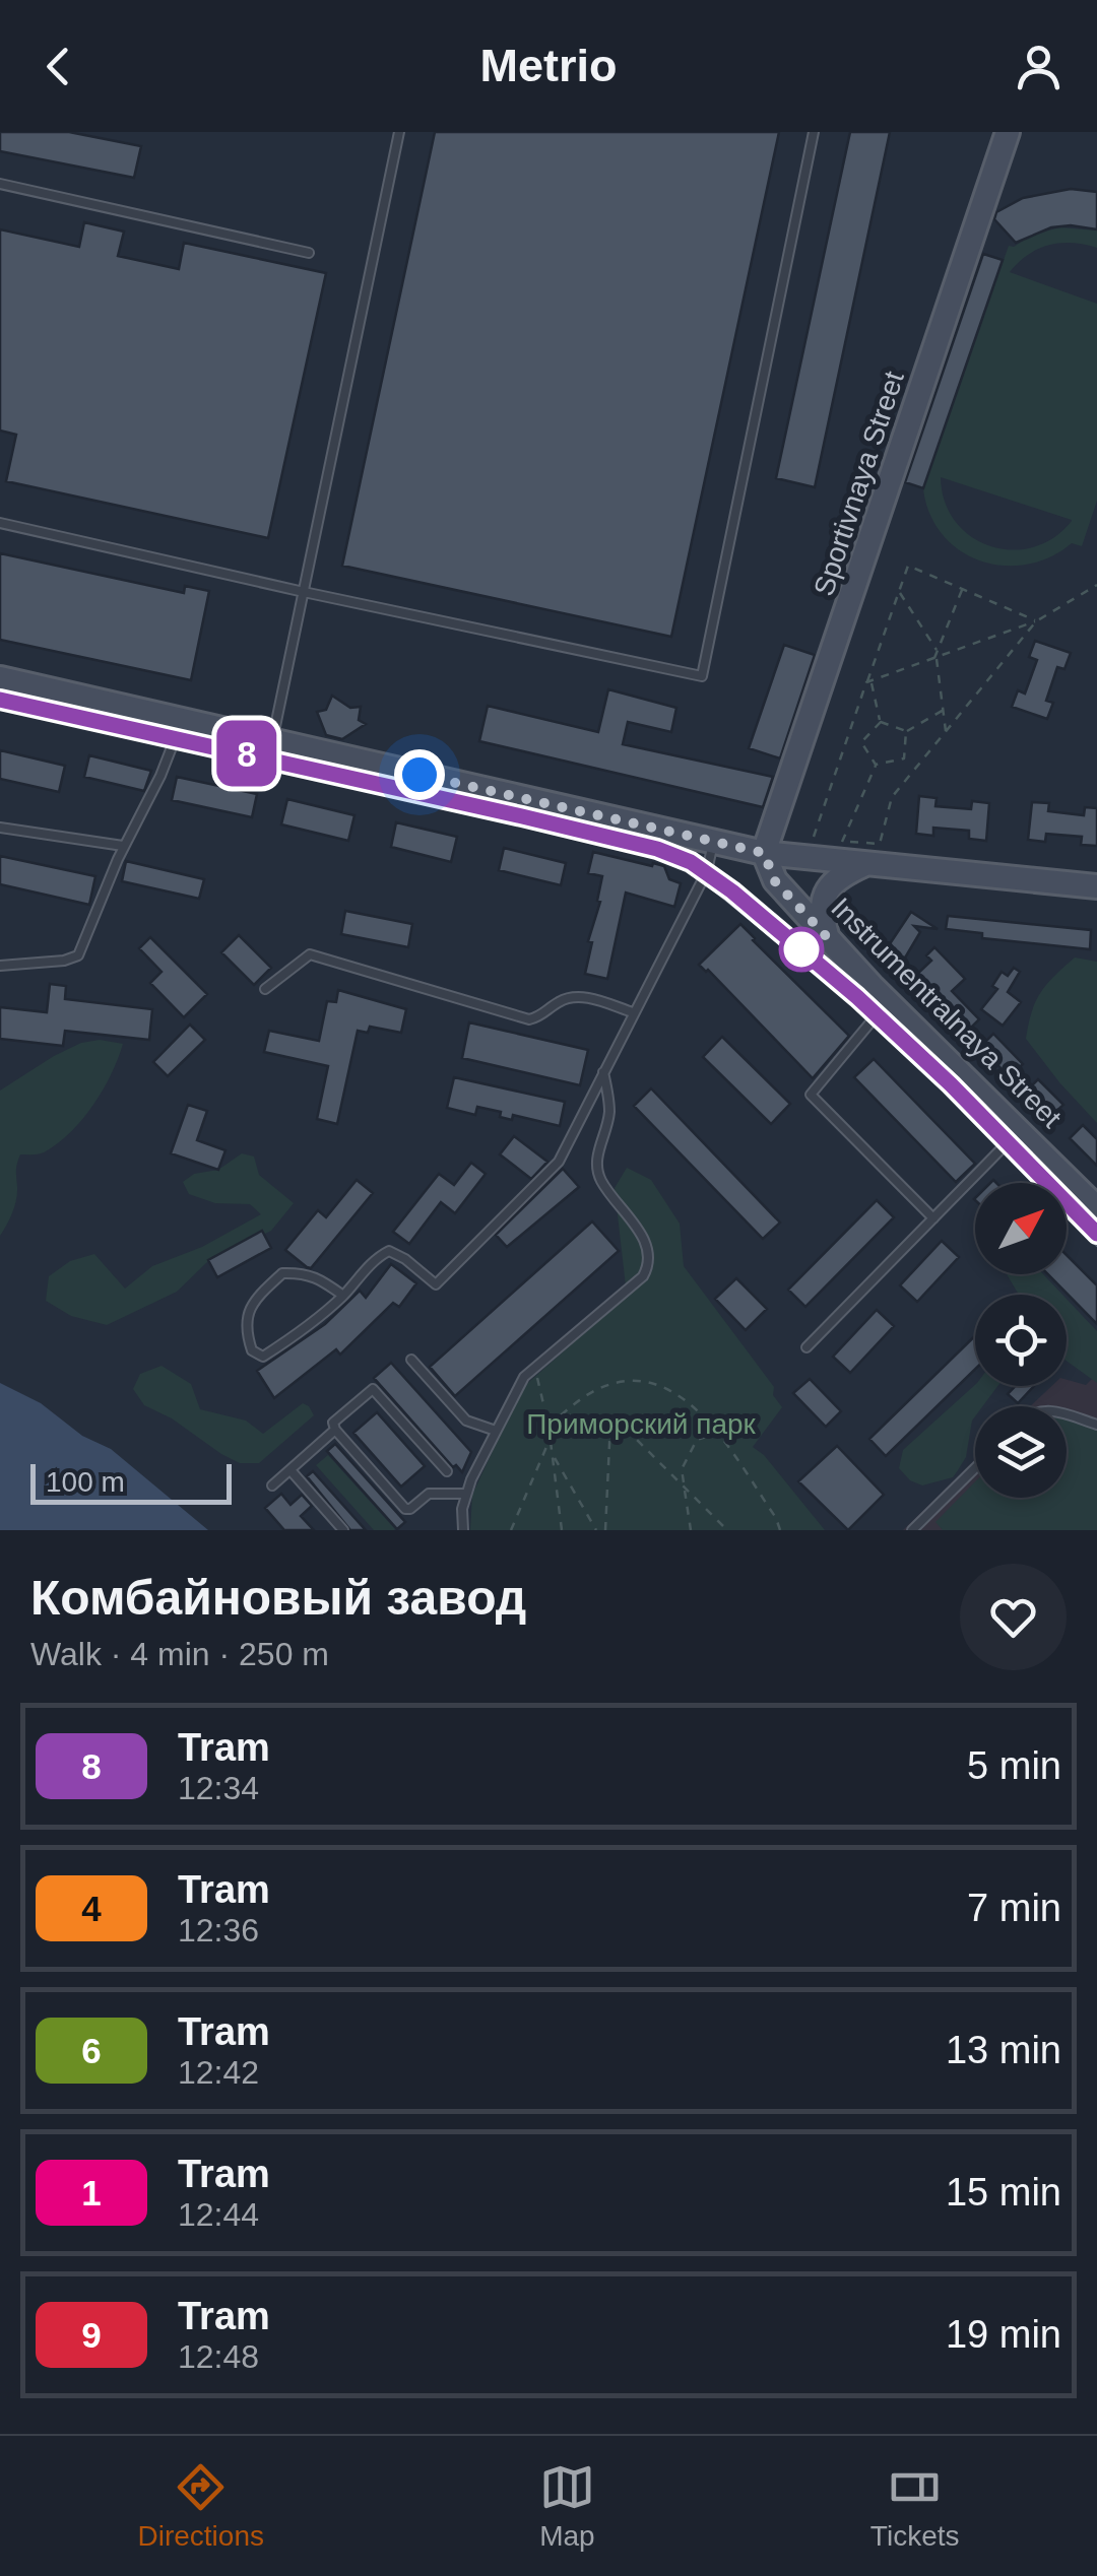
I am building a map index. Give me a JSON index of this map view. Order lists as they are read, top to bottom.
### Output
{
  "streets": {
    "street": ["Sportivnaya Street", "Instrumentralnaya Street"]
  },
  "crossings": [
    ["Sportivnaya Street", "Instrumentralnaya Street"]
  ],
  "parks": ["Приморский парк"],
  "lines": ["tram line 8"],
  "scale_bar": "100 m",
  "north": "top right",
  "page": {
    "header": "Metrio",
    "on_map": "8",
    "scale": "100 m",
    "heading": ["Комбайновый завод", "Walk · 4 min · 250 m"],
    "list": [
      {
        "mark": "8",
        "name": "Tram",
        "note": "12:34",
        "value": "5 min"
      },
      {
        "mark": "4",
        "name": "Tram",
        "note": "12:36",
        "value": "7 min"
      },
      {
        "mark": "6",
        "name": "Tram",
        "note": "12:42",
        "value": "13 min"
      },
      {
        "mark": "1",
        "name": "Tram",
        "note": "12:44",
        "value": "15 min"
      },
      {
        "mark": "9",
        "name": "Tram",
        "note": "12:48",
        "value": "19 min"
      }
    ],
    "tabs": ["Directions", "Map", "Tickets"]
  }
}
